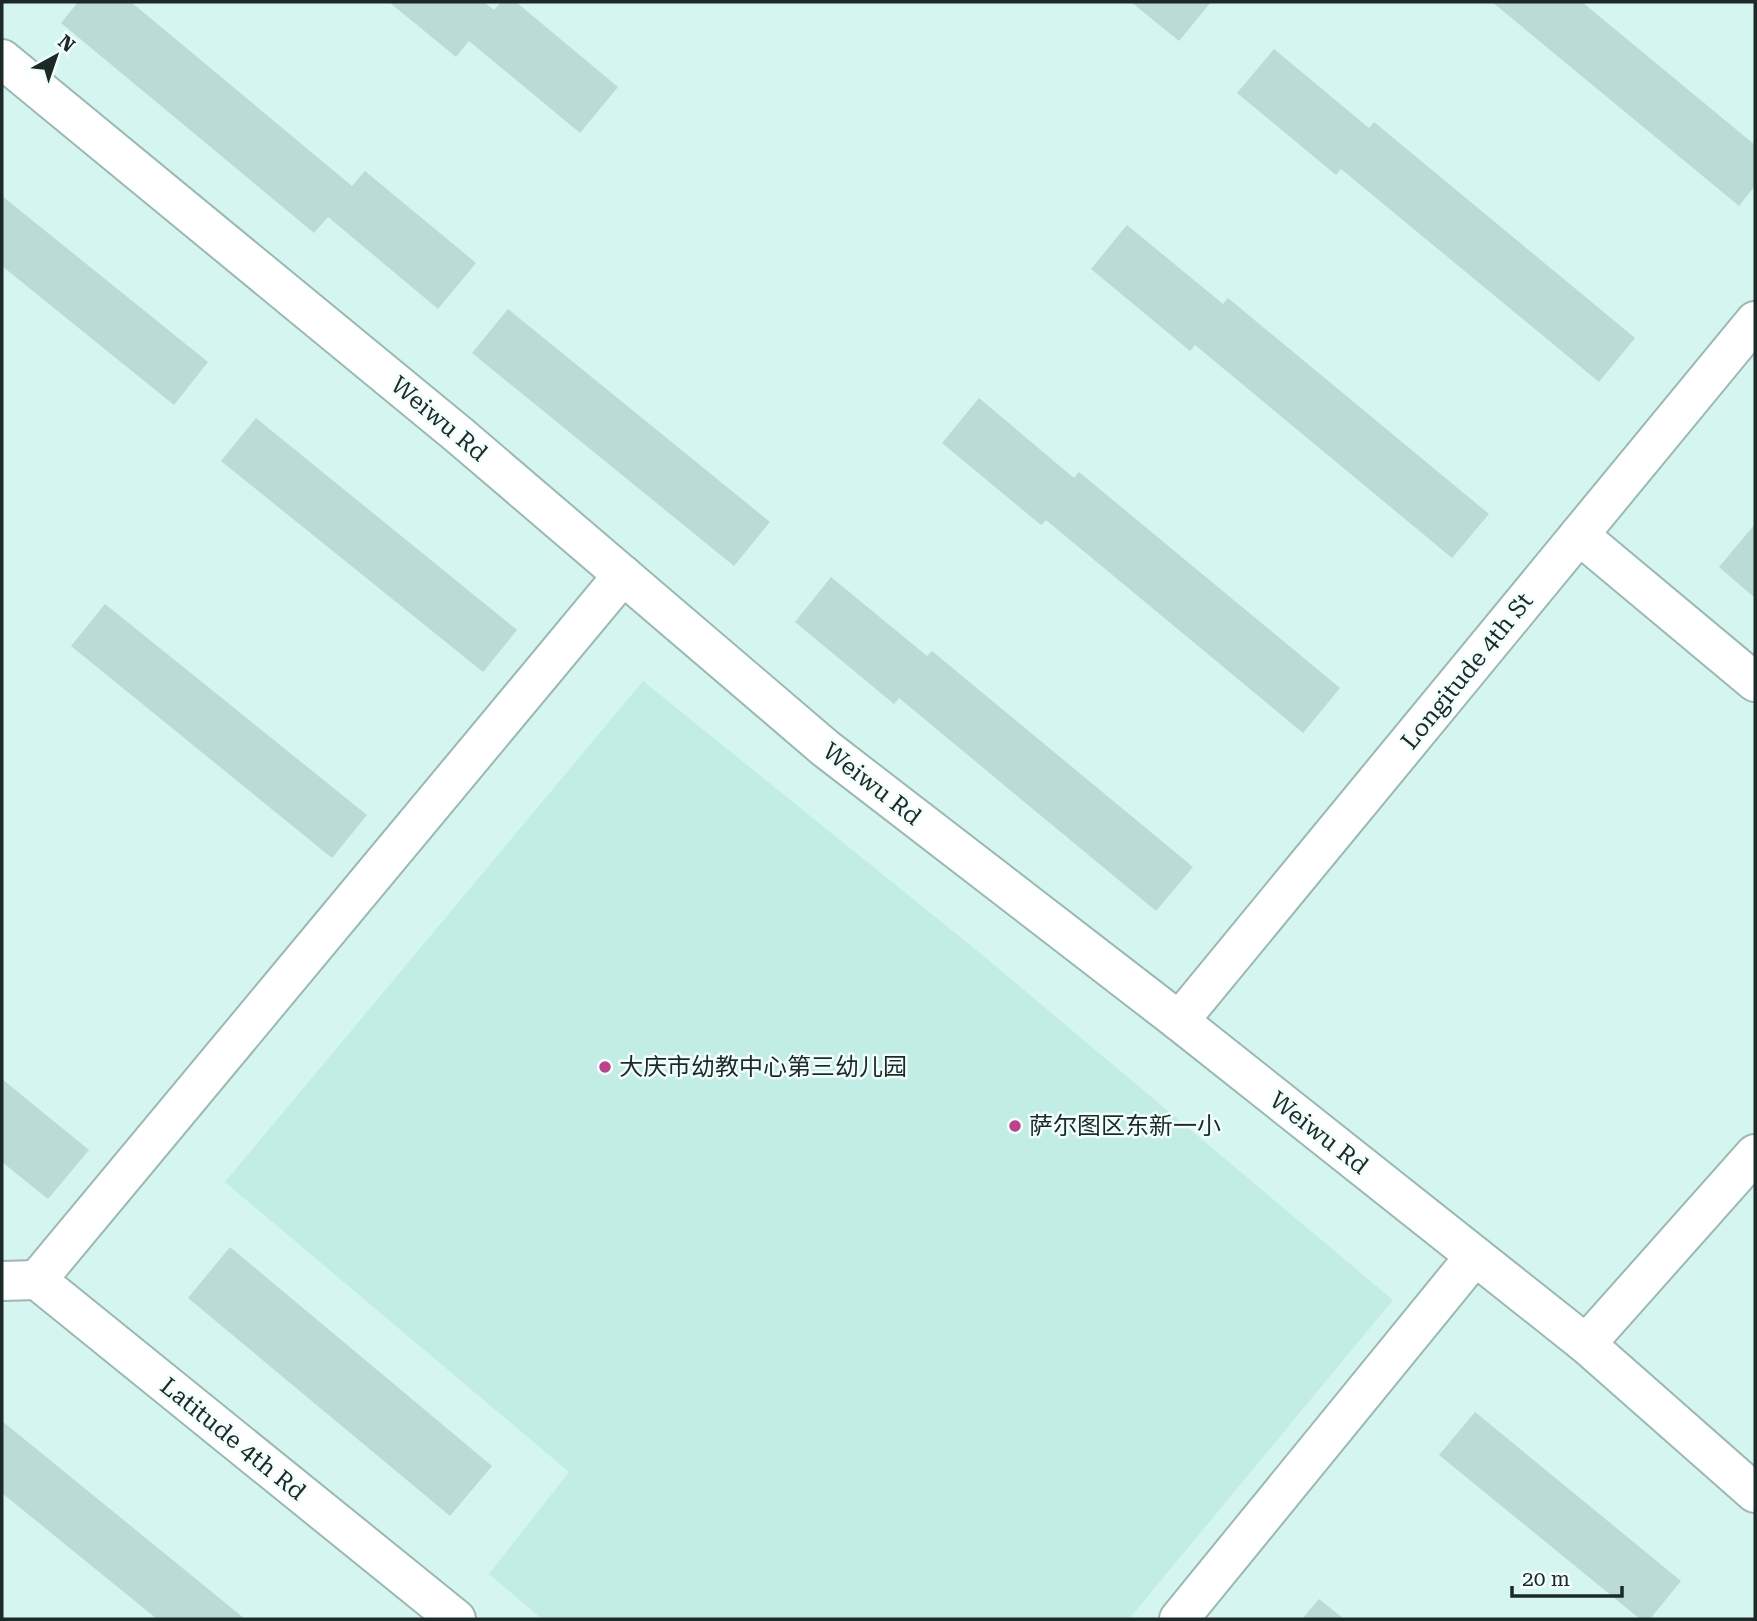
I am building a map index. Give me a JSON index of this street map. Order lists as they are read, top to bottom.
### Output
{
  "streets": {
    "street": ["Weiwu Rd", "Longitude 4th St", "Latitude 4th Rd"]
  },
  "crossings": [
    ["Weiwu Rd", "Longitude 4th St"]
  ],
  "places": ["大庆市幼教中心第三幼儿园", "萨尔图区东新一小"],
  "scale_bar": "20 m",
  "north": "top right"
}
